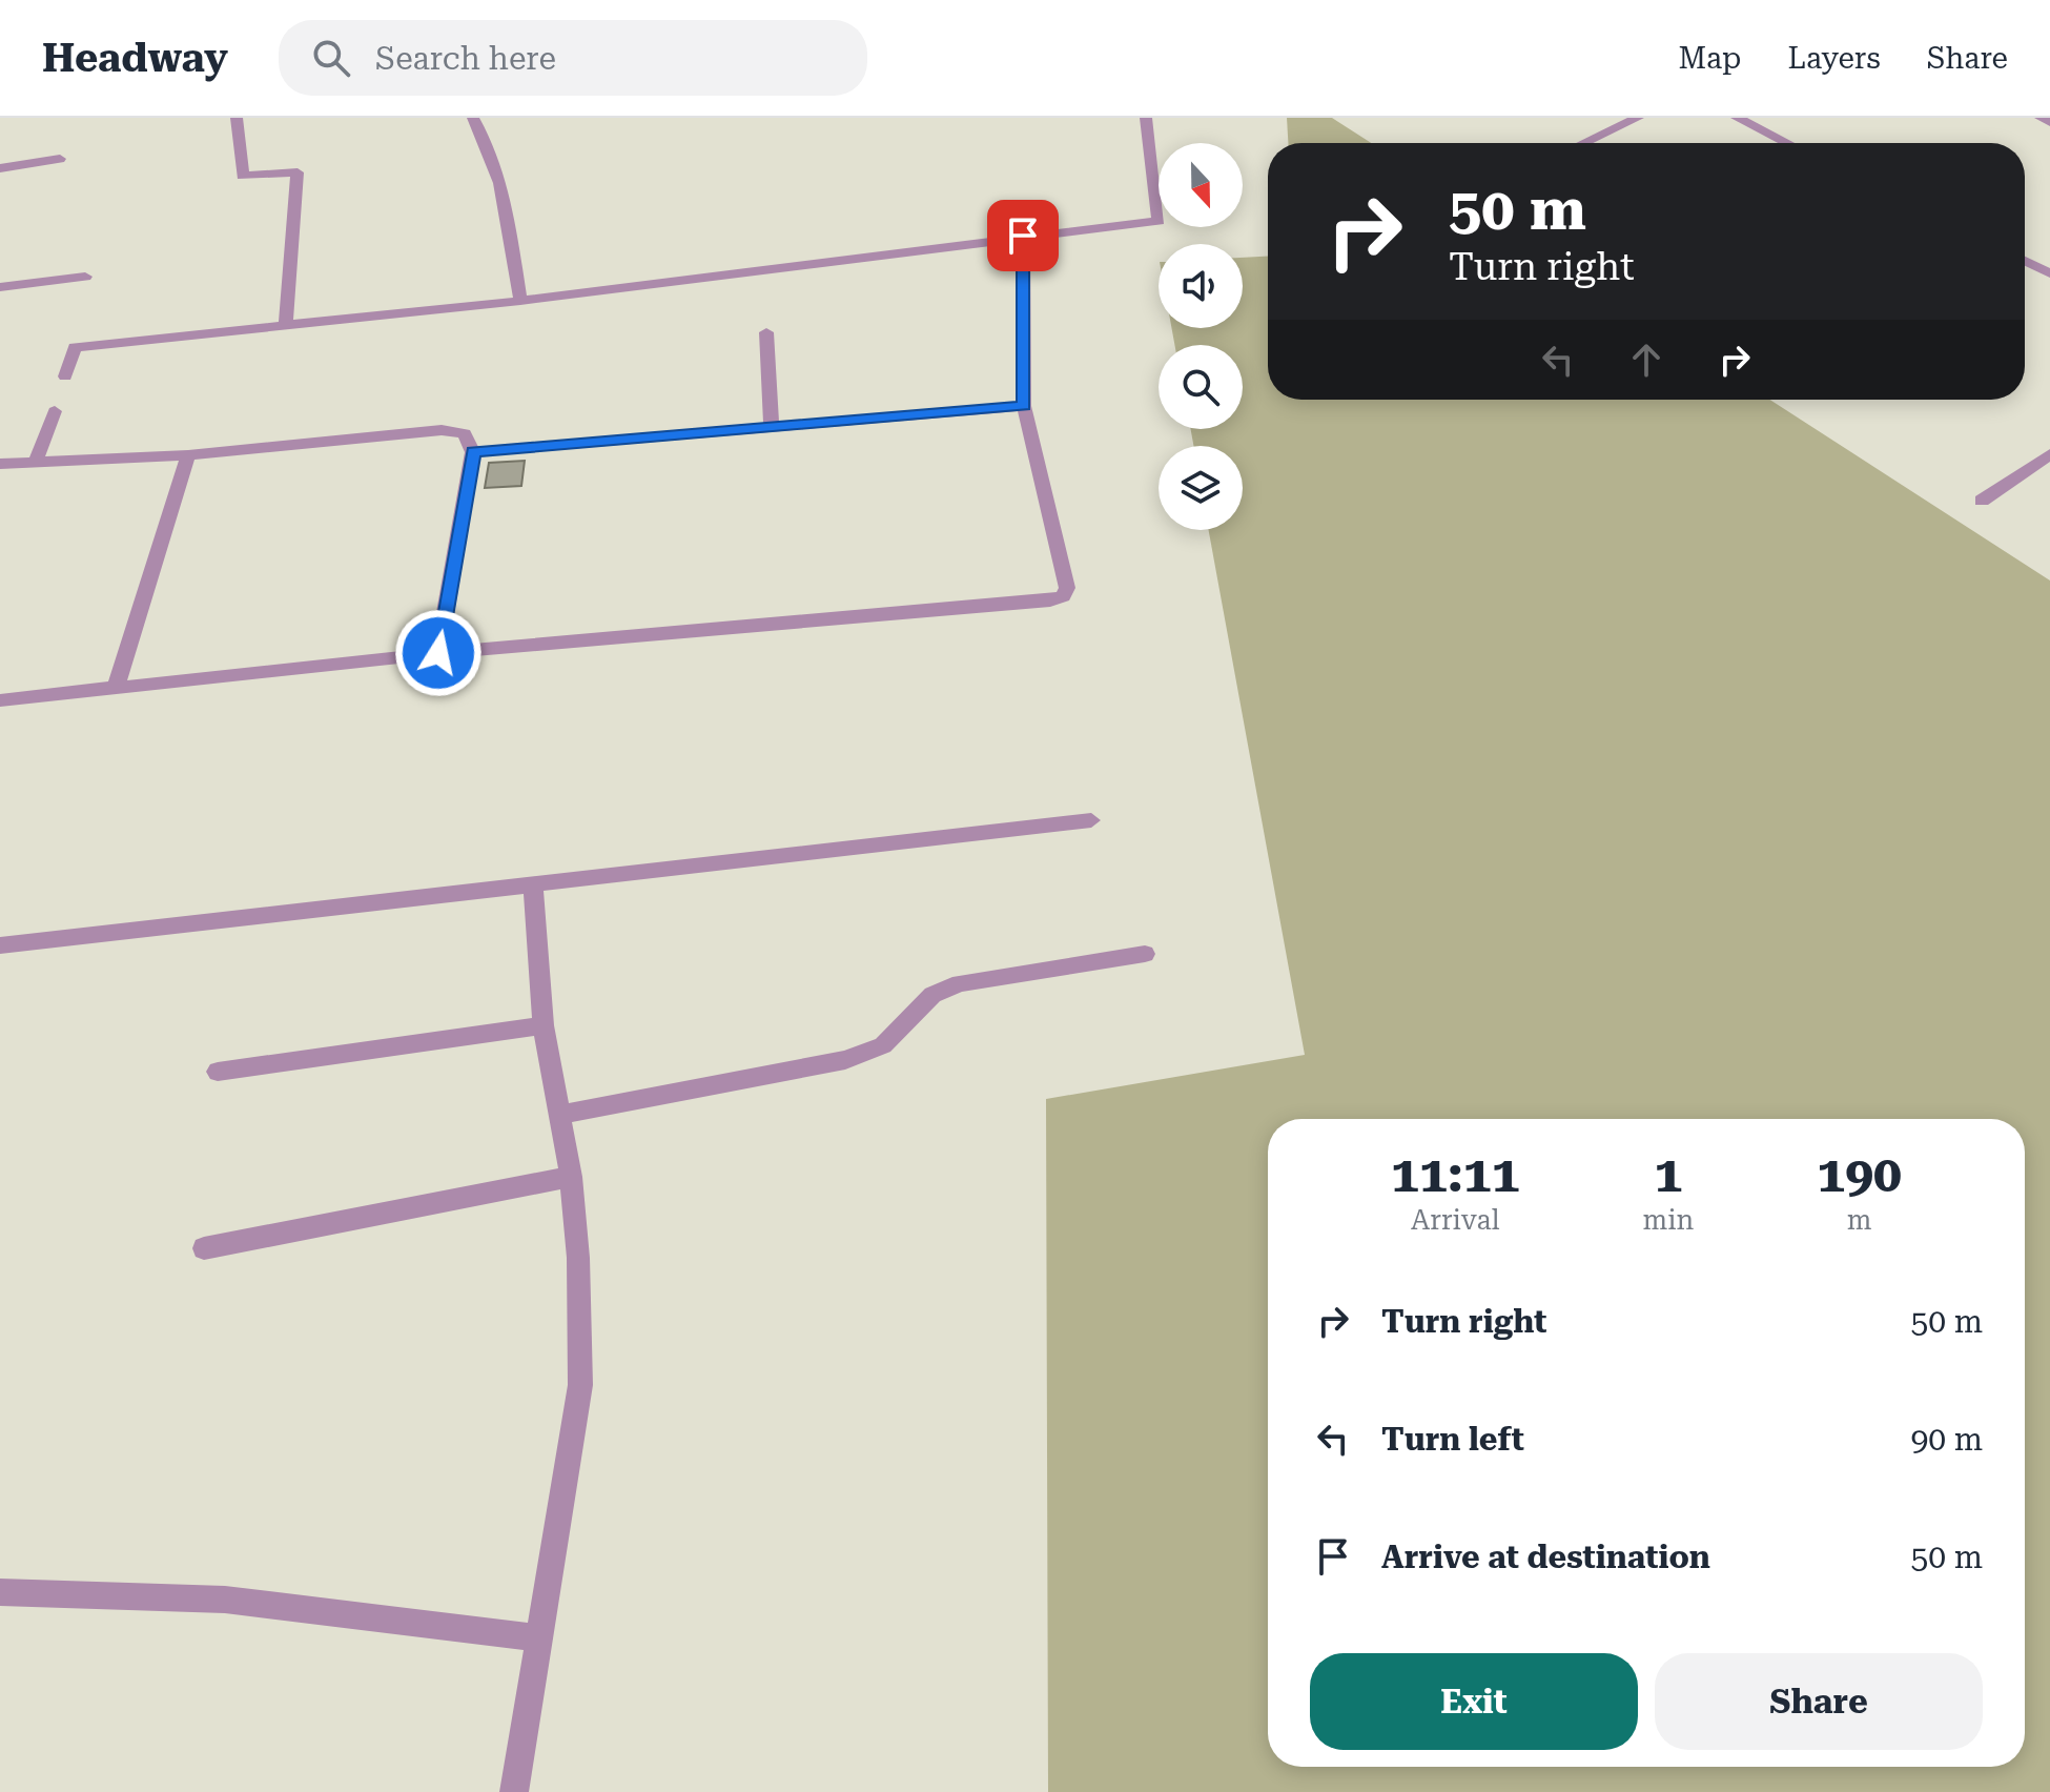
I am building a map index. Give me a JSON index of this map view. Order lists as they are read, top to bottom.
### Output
{
  "north": "bottom",
  "page": {
    "header": "Headway",
    "search": "Search here",
    "nav": ["Map", "Layers", "Share"],
    "turn": ["50 m", "Turn right"],
    "eta": [
      "11:11",
      "Arrival",
      "1",
      "min",
      "190",
      "m"
    ],
    "list": [
      {
        "name": "Turn right",
        "value": "50 m"
      },
      {
        "name": "Turn left",
        "value": "90 m"
      },
      {
        "name": "Arrive at destination",
        "value": "50 m"
      }
    ],
    "buttons": ["Exit", "Share"]
  }
}
